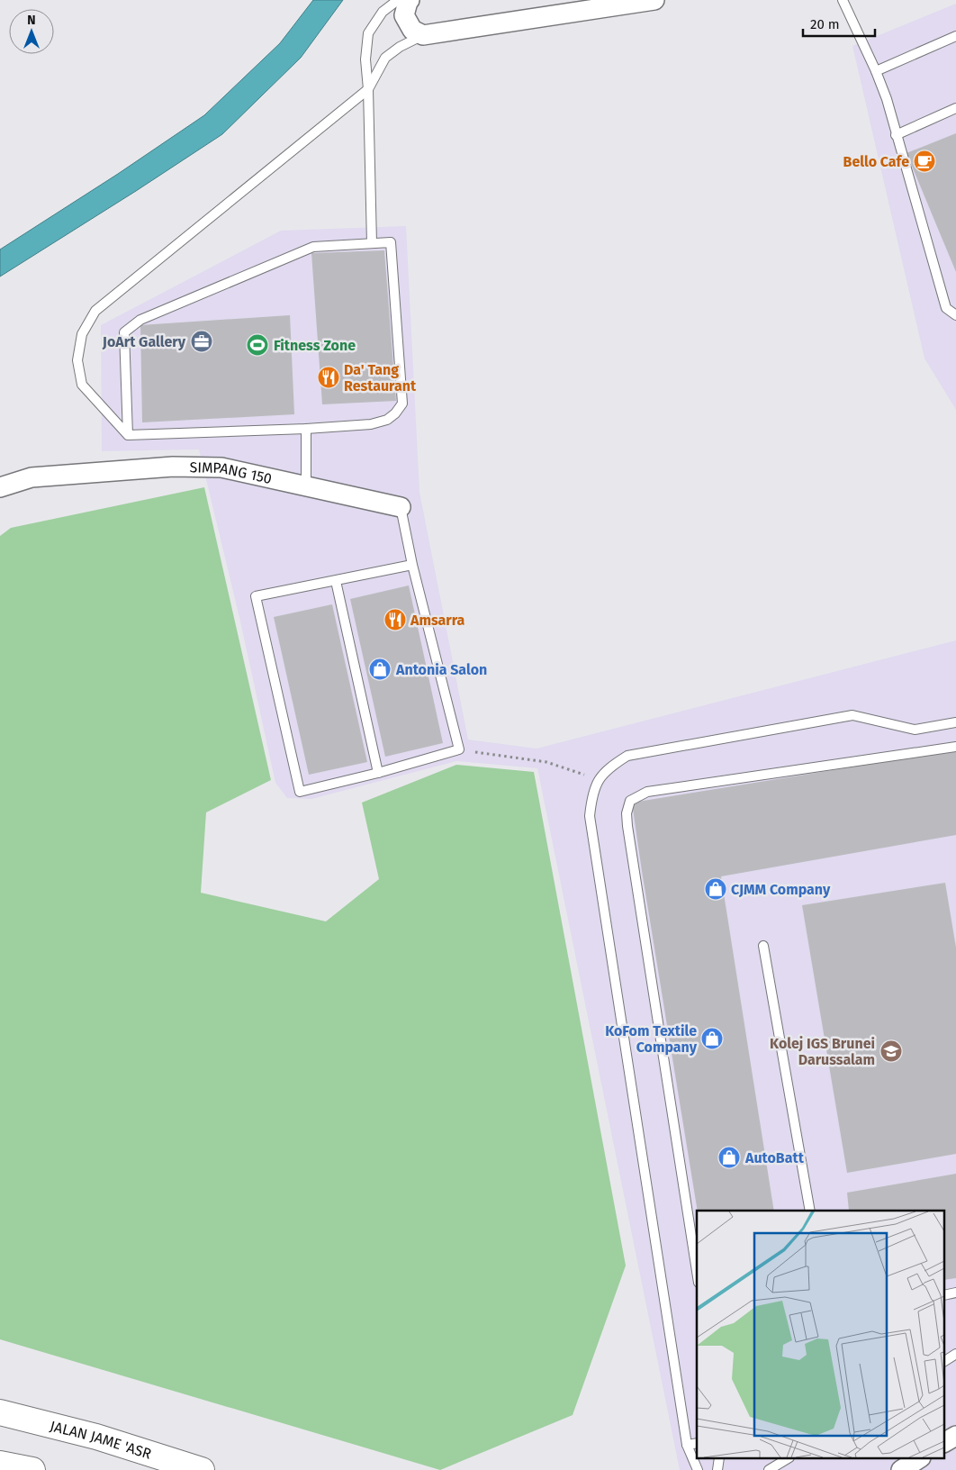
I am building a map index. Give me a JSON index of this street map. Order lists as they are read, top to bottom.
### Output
{
  "streets": {
    "main road": ["JALAN JAME 'ASR"],
    "street": ["SIMPANG 150"]
  },
  "places": {
    "cafe": ["Bello Cafe"],
    "office": ["JoArt Gallery"],
    "sports": ["Fitness Zone"],
    "restaurant": ["Da' Tang Restaurant", "Amsarra"],
    "shop": [
      "Antonia Salon",
      "CJMM Company",
      "KoFom Textile Company",
      "AutoBatt"
    ],
    "school or university": ["Kolej IGS Brunei Darussalam"]
  },
  "scale_bar": "20 m",
  "north": "top"
}
